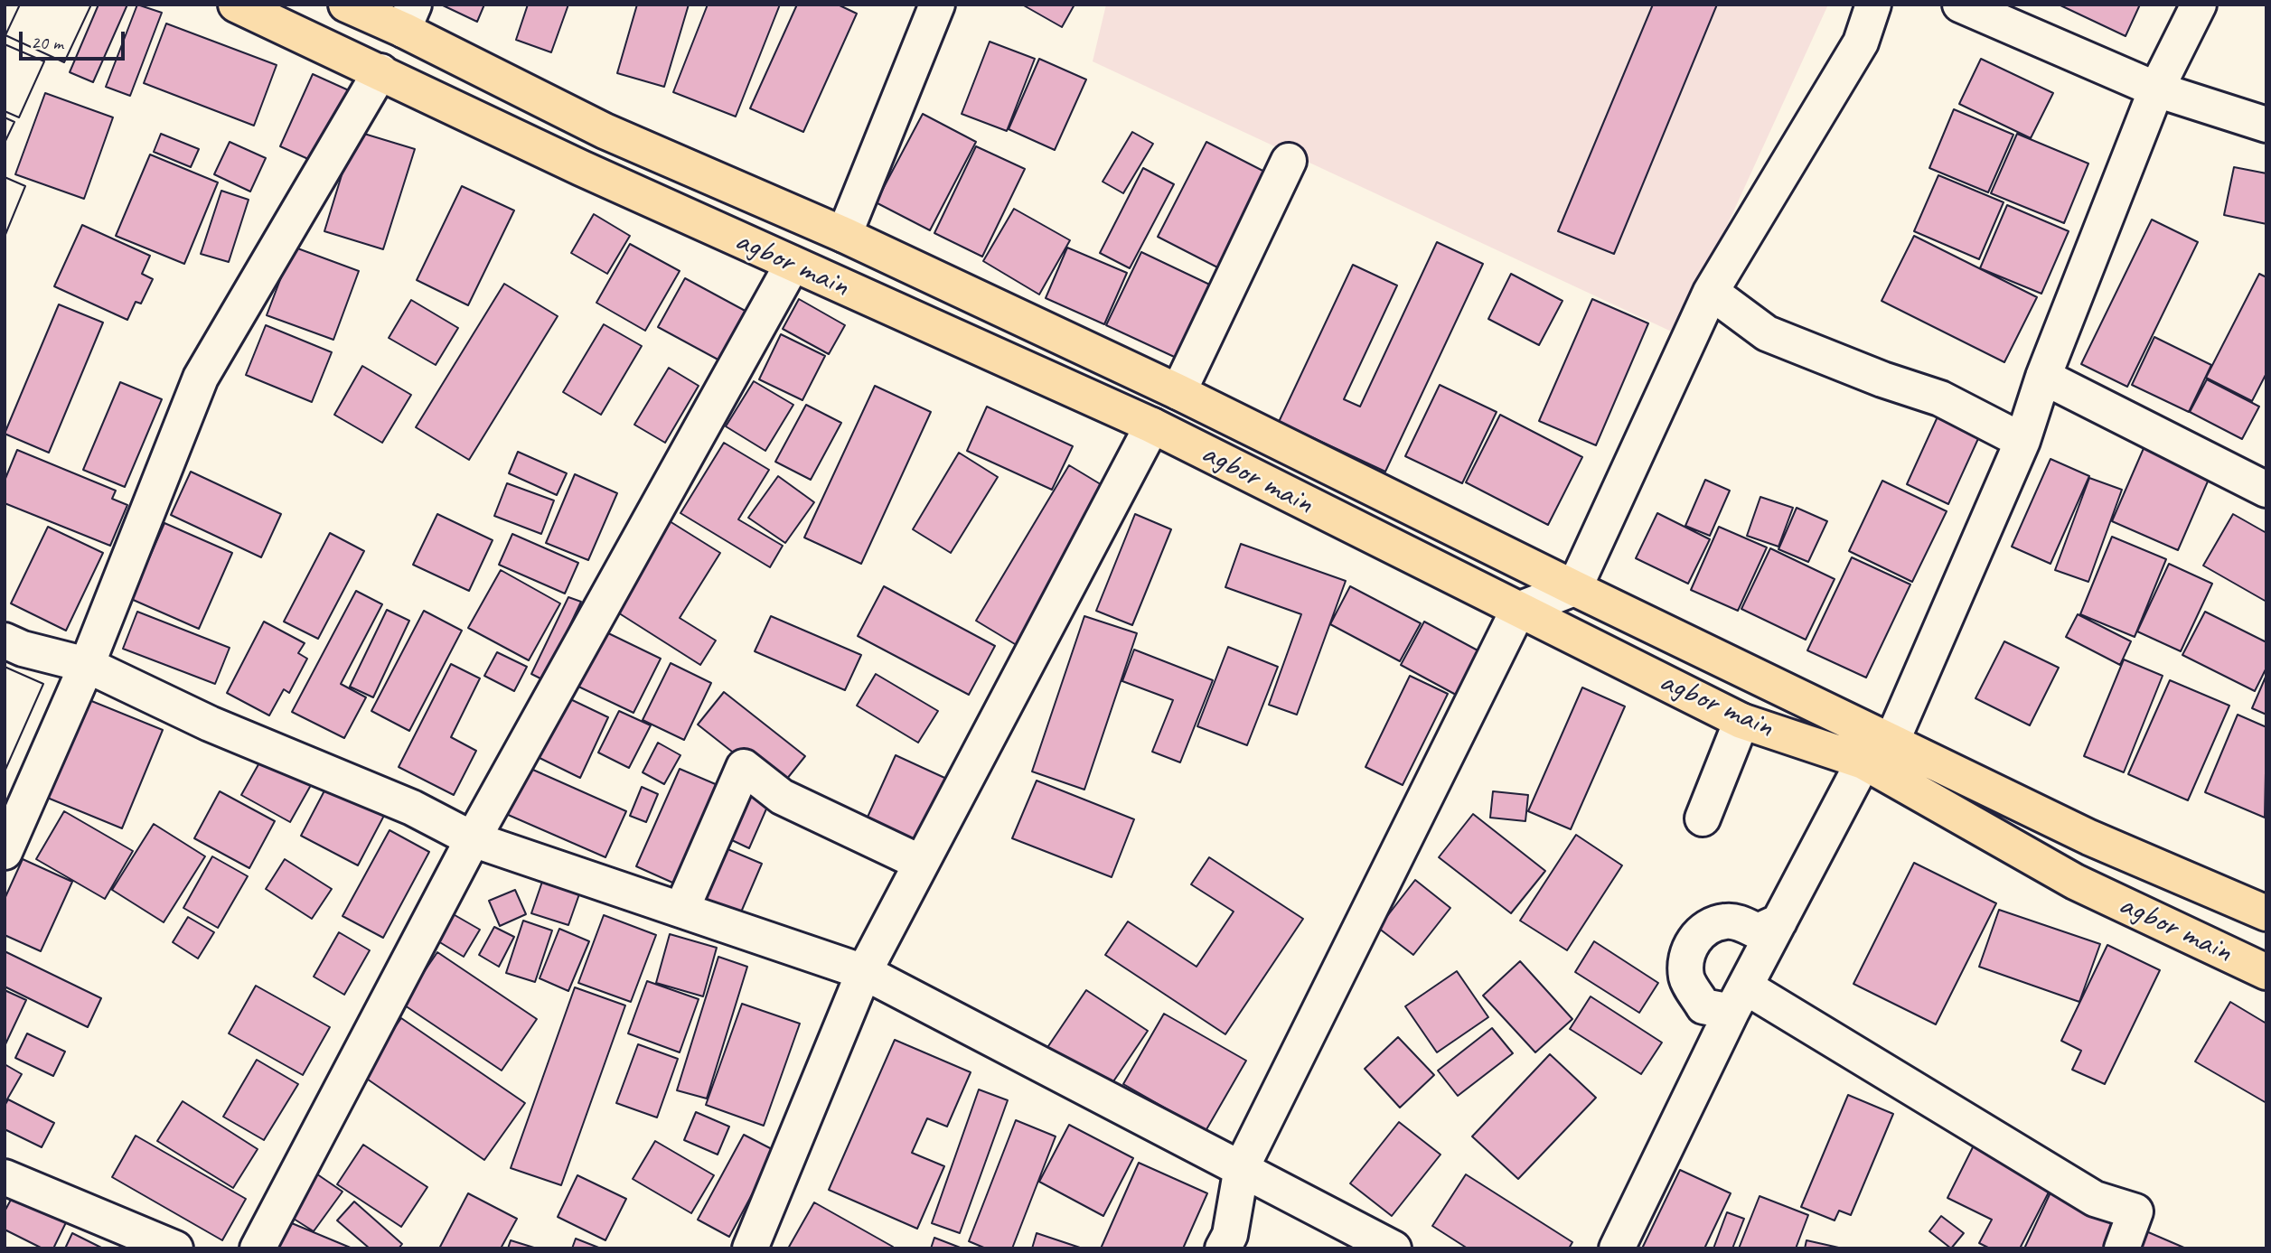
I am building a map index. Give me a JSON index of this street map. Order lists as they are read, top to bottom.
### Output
{
  "streets": {
    "main road": ["agbor main"]
  },
  "scale_bar": "20 m"
}
